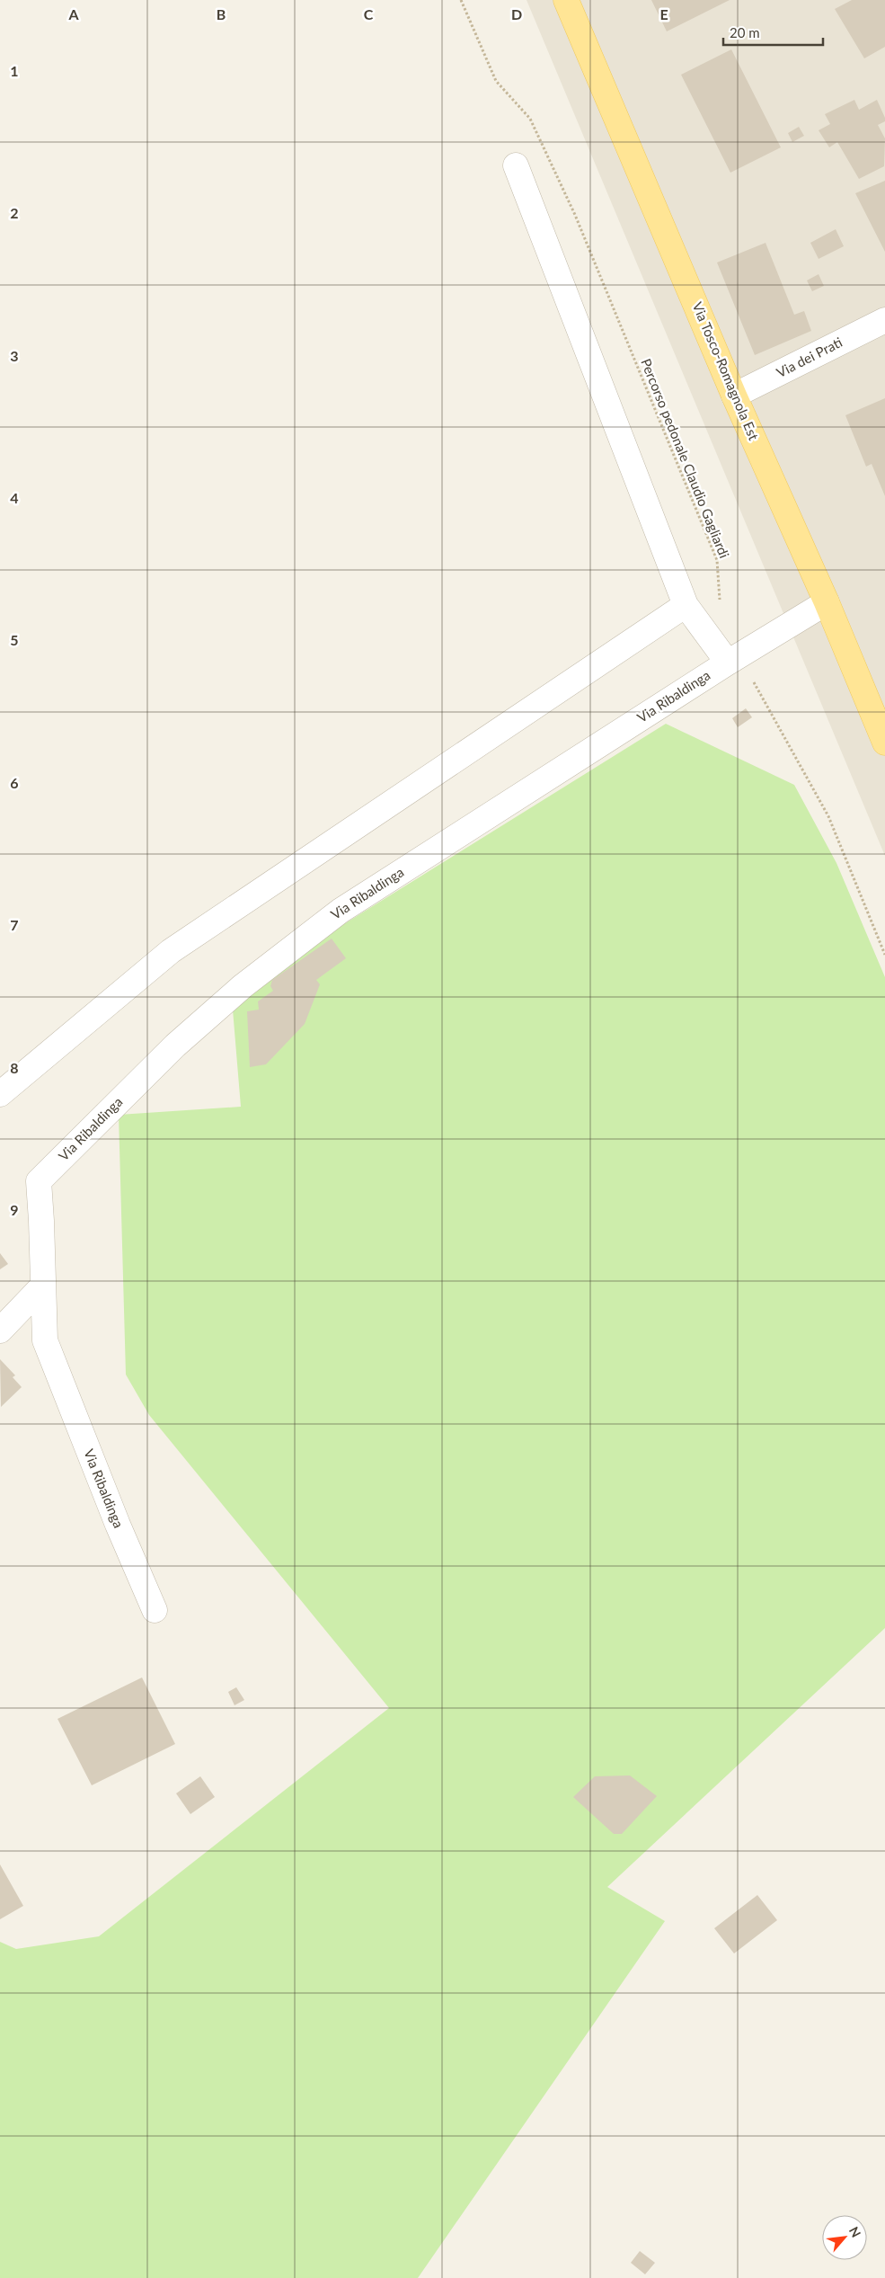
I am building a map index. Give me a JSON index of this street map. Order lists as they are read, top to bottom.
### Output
{
  "streets": {
    "main road": ["Via Tosco-Romagnola Est"],
    "street": ["Via dei Prati", "Via Ribaldinga"],
    "path": ["Percorso pedonale Claudio Gagliardi"]
  },
  "crossings": [
    ["Via dei Prati", "Via Tosco-Romagnola Est"],
    ["Via Tosco-Romagnola Est", "Via Ribaldinga"]
  ],
  "scale_bar": "20 m",
  "north": "top right",
  "grid": {
    "columns": [
      "A",
      "B",
      "C",
      "D",
      "E"
    ],
    "rows": [
      "1",
      "2",
      "3",
      "4",
      "5",
      "6",
      "7",
      "8",
      "9"
    ]
  }
}
